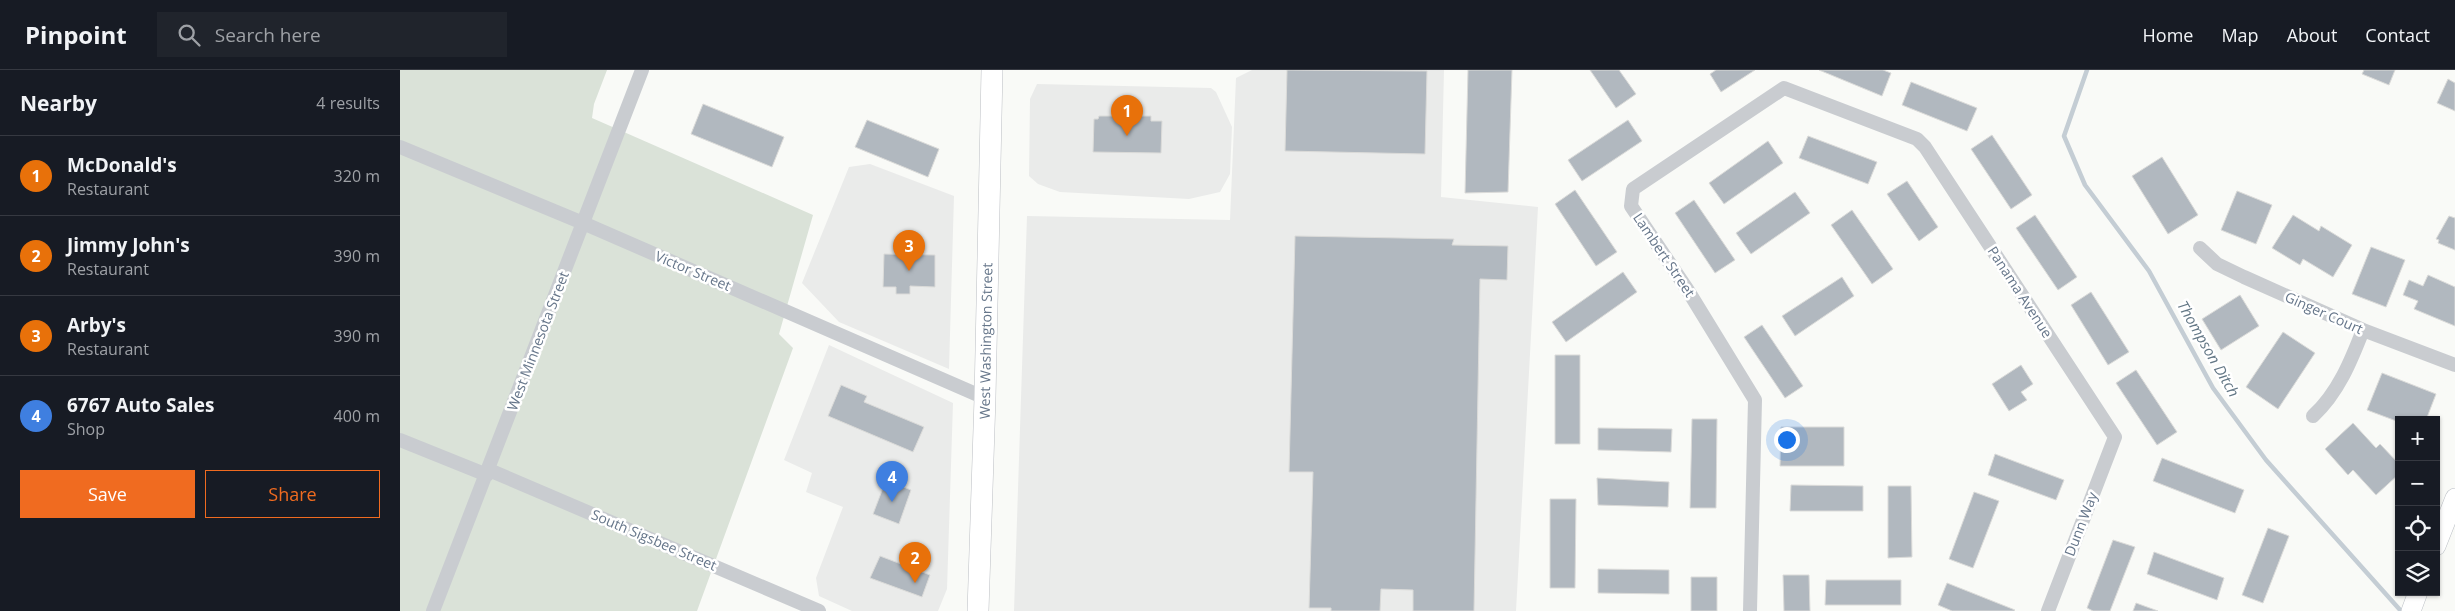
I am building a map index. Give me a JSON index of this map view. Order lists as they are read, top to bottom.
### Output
{
  "streets": {
    "main road": ["West Washington Street"],
    "street": [
      "Lambert Street",
      "Victor Street",
      "Panama Avenue",
      "Ginger Court",
      "West Minnesota Street",
      "Dunn Way",
      "South Sigsbee Street"
    ]
  },
  "crossings": [
    ["Lambert Street", "Panama Avenue"],
    ["Victor Street", "West Minnesota Street"],
    ["Victor Street", "West Washington Street"],
    ["Panama Avenue", "Dunn Way"],
    ["West Minnesota Street", "South Sigsbee Street"]
  ],
  "water": ["Thompson Ditch"],
  "page": {
    "header": "Pinpoint",
    "search": "Search here",
    "nav": [
      "Home",
      "Map",
      "About",
      "Contact"
    ],
    "heading": ["Nearby", "4 results"],
    "pins": [
      "1",
      "3",
      "4",
      "2"
    ],
    "list": [
      {
        "mark": "1",
        "name": "McDonald's",
        "note": "Restaurant",
        "value": "320 m"
      },
      {
        "mark": "2",
        "name": "Jimmy John's",
        "note": "Restaurant",
        "value": "390 m"
      },
      {
        "mark": "3",
        "name": "Arby's",
        "note": "Restaurant",
        "value": "390 m"
      },
      {
        "mark": "4",
        "name": "6767 Auto Sales",
        "note": "Shop",
        "value": "400 m"
      }
    ],
    "map_buttons": ["+", "−"],
    "buttons": ["Save", "Share"]
  }
}
